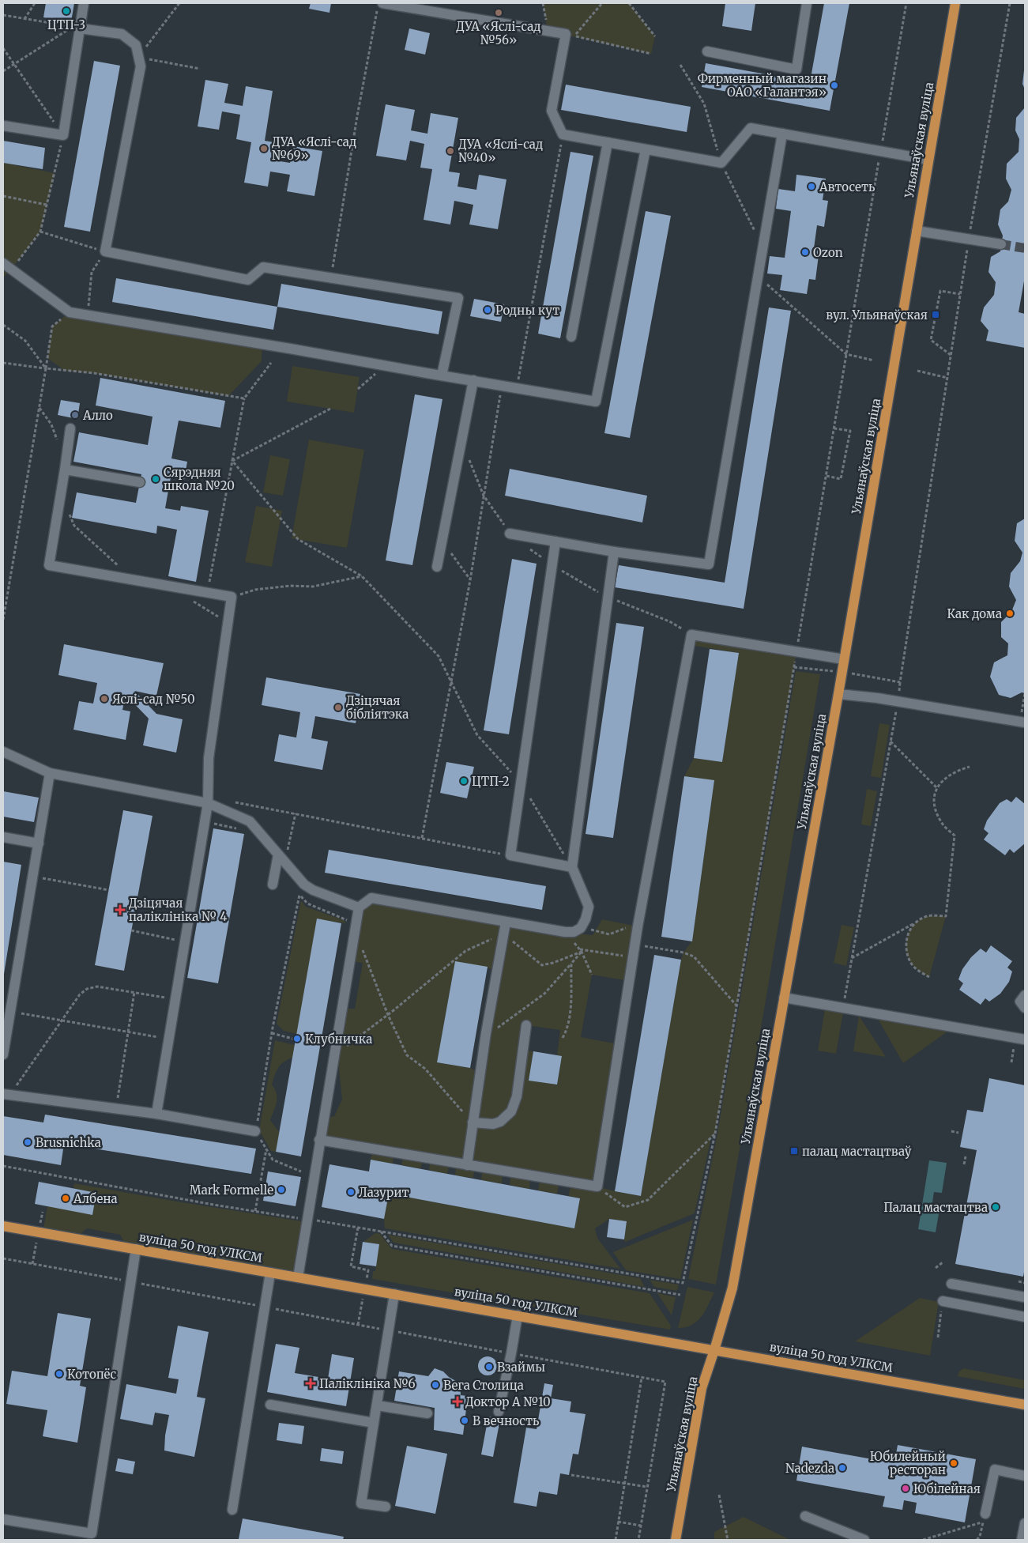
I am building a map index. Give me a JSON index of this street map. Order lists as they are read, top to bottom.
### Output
{
  "streets": {
    "main road": ["Ульянаўская вуліца", "вуліца 50 год УЛКСМ"]
  },
  "crossings": [
    ["Ульянаўская вуліца", "вуліца 50 год УЛКСМ"]
  ],
  "places": {
    "other": [
      "ЦТП-3",
      "ДУА «Яслі-сад №56»",
      "Фирменный магазин ОАО «Галантэя»",
      "ДУА «Яслі-сад №69»",
      "ДУА «Яслі-сад №40»",
      "Автосеть",
      "Ozon",
      "Родны кут",
      "Алло",
      "Сярэдняя школа №20",
      "Как дома",
      "Яслі-сад №50",
      "Дзіцячая бібліятэка",
      "ЦТП-2",
      "Клубничка",
      "Brusnichka",
      "Mark Formelle",
      "Лазурит",
      "Албена",
      "Палац мастацтва",
      "Взаймы",
      "Котопёс",
      "Вега Столица",
      "В вечность",
      "Юбилейный ресторан",
      "Nadezda",
      "Юбілейная"
    ],
    "transit": ["вул. Ульянаўская", "палац мастацтваў"],
    "health": ["Дзіцячая паліклініка № 4", "Паліклініка №6", "Доктор А №10"]
  }
}
